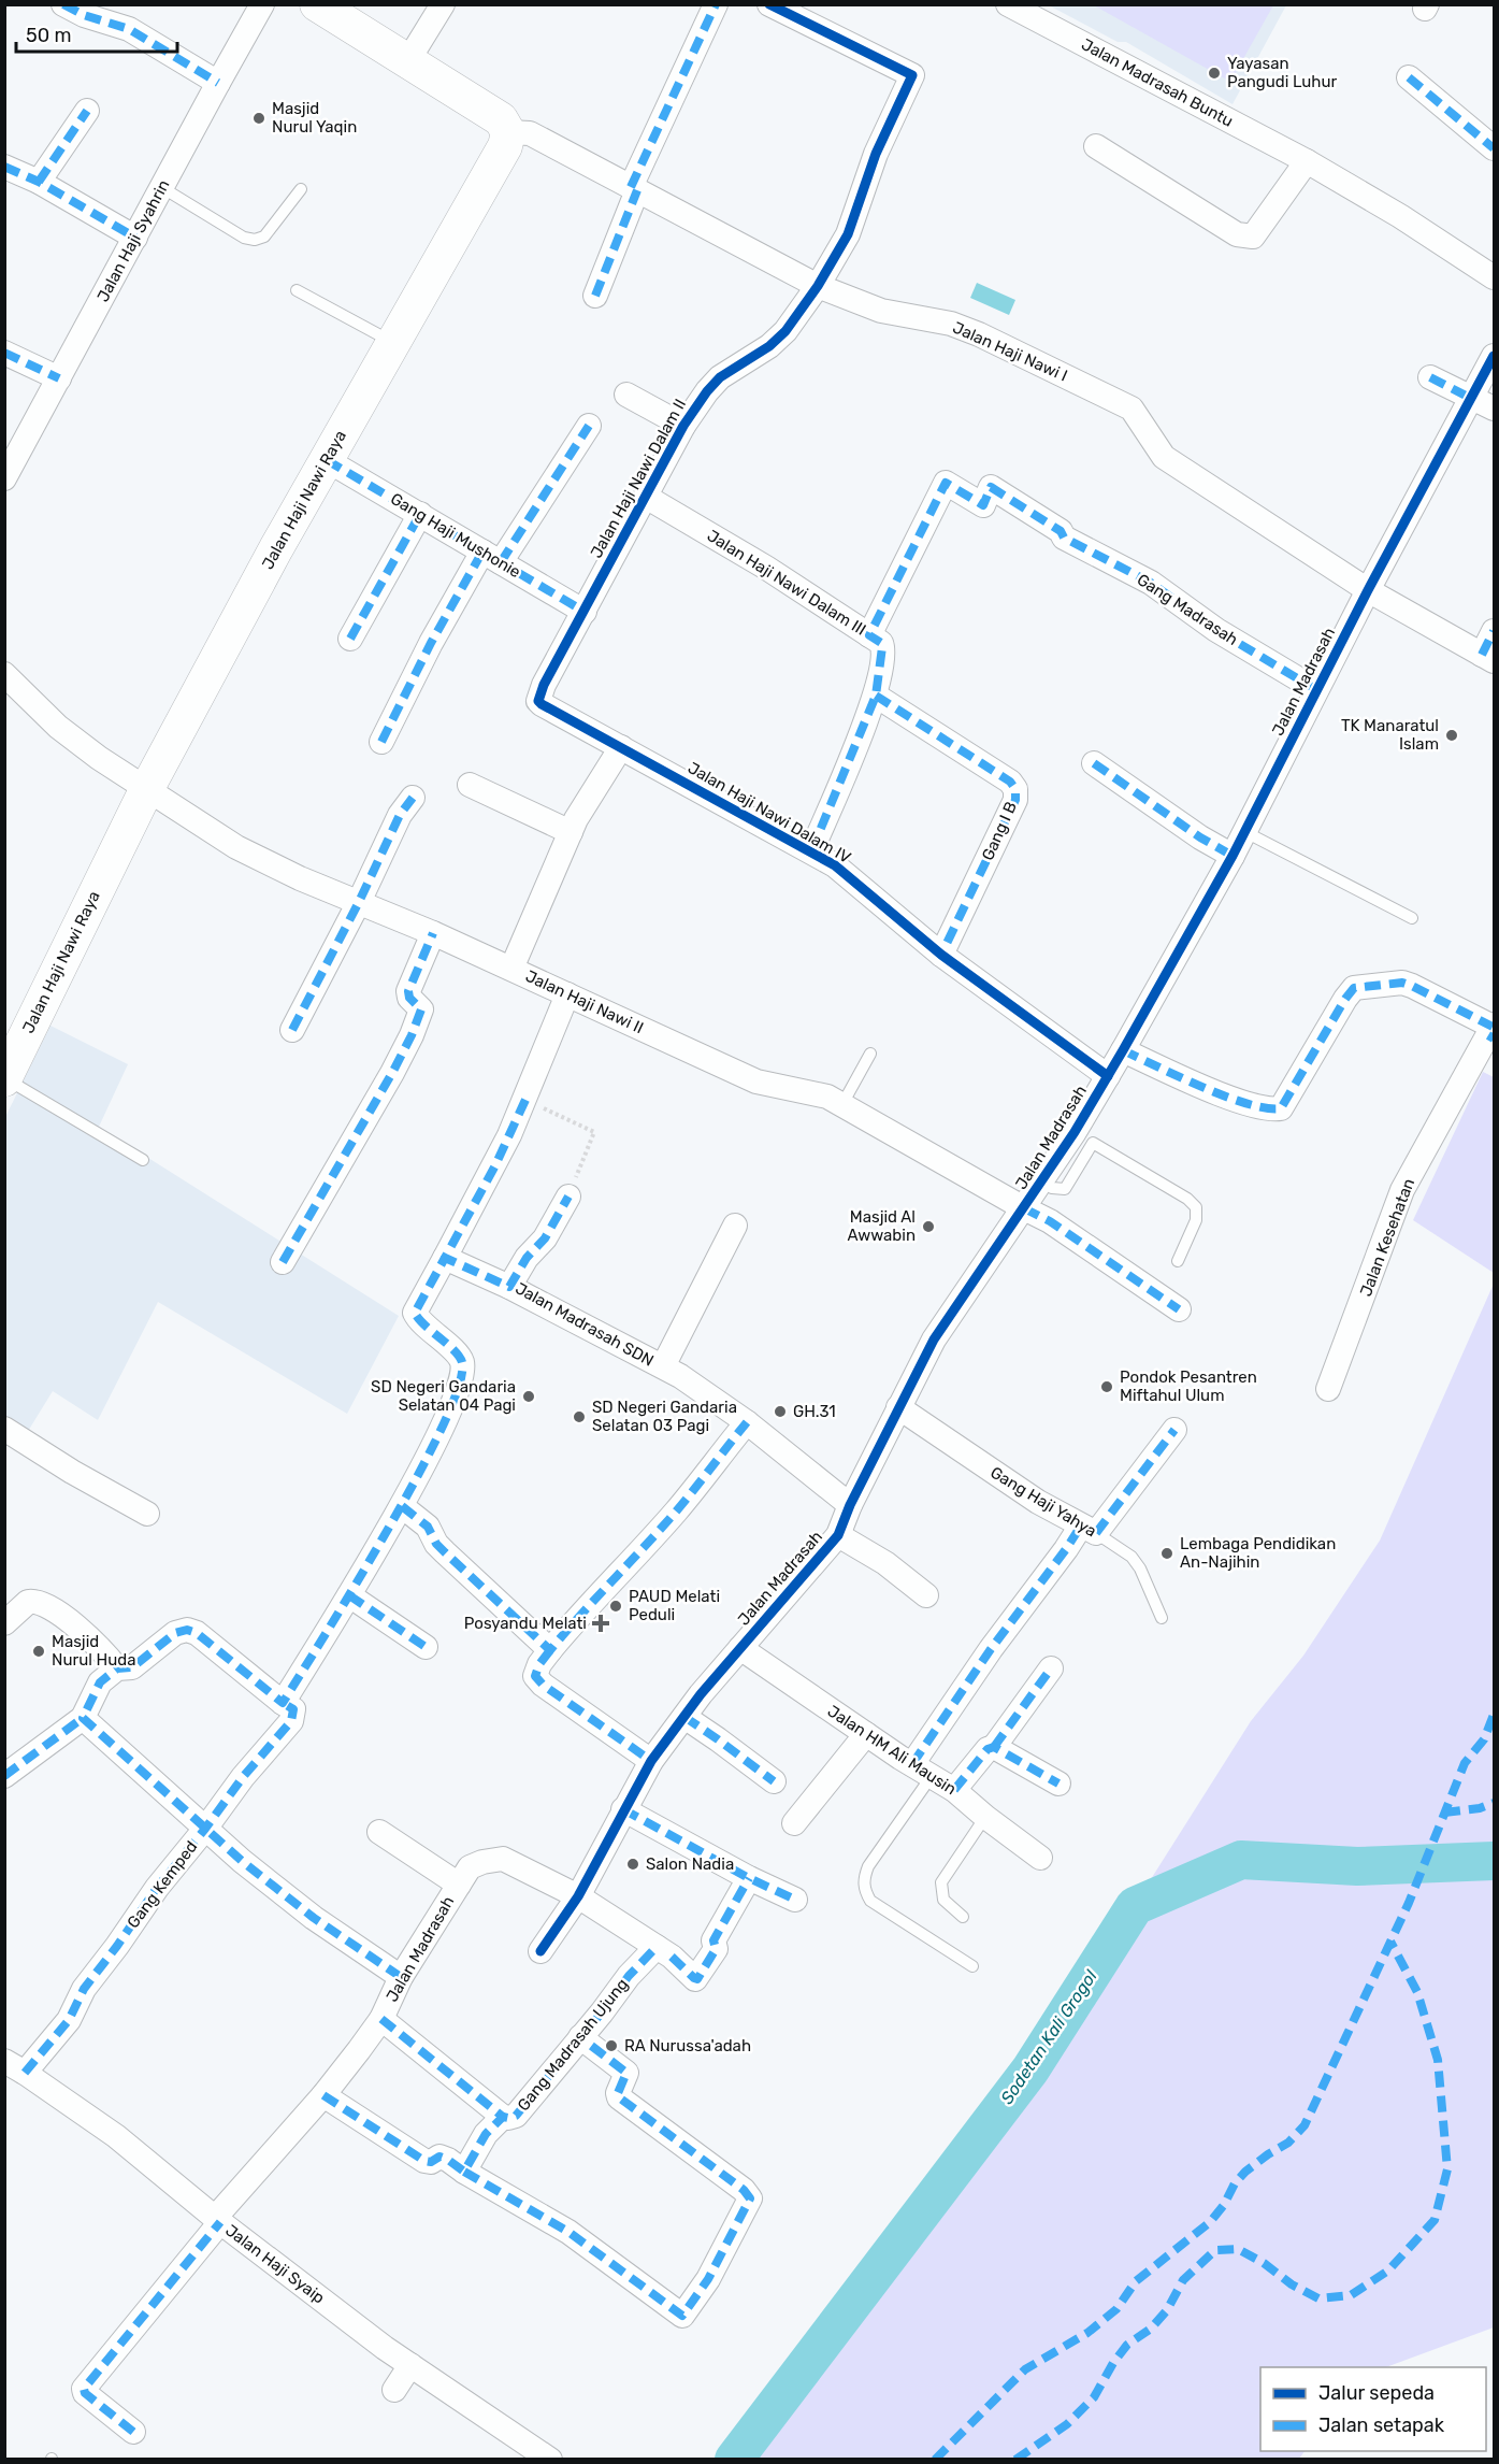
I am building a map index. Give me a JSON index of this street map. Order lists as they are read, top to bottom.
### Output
{
  "streets": {
    "street": [
      "Jalan Madrasah Buntu",
      "Jalan Haji Syahrin",
      "Jalan Haji Nawi I",
      "Jalan Haji Nawi Dalam II",
      "Jalan Haji Nawi Raya",
      "Gang Haji Mushonie",
      "Jalan Haji Nawi Dalam III",
      "Gang Madrasah",
      "Jalan Madrasah",
      "Jalan Haji Nawi Dalam IV",
      "Gang I B",
      "Jalan Haji Nawi II",
      "Jalan Kesehatan",
      "Jalan Madrasah SDN",
      "Gang Haji Yahya",
      "Jalan HM Ali Mausin",
      "Gang Kemped",
      "Gang Madrasah Ujung",
      "Jalan Haji Syaip"
    ]
  },
  "crossings": [
    ["Jalan Haji Nawi I", "Jalan Haji Nawi Dalam II"],
    ["Jalan Haji Nawi I", "Jalan Haji Nawi Raya"],
    ["Jalan Haji Nawi I", "Jalan Madrasah"],
    ["Jalan Haji Nawi Dalam II", "Gang Haji Mushonie"],
    ["Jalan Haji Nawi Dalam II", "Jalan Haji Nawi Dalam III"],
    ["Jalan Haji Nawi Dalam II", "Jalan Haji Nawi Dalam IV"],
    ["Jalan Haji Nawi Raya", "Gang Haji Mushonie"],
    ["Jalan Haji Nawi Raya", "Jalan Haji Nawi II"],
    ["Jalan Haji Nawi Dalam III", "Gang Madrasah"],
    ["Jalan Haji Nawi Dalam III", "Gang I B"],
    ["Gang Madrasah", "Jalan Madrasah"],
    ["Jalan Madrasah", "Jalan Haji Nawi Dalam IV"],
    ["Jalan Madrasah", "Jalan Haji Nawi II"],
    ["Jalan Madrasah", "Jalan Madrasah SDN"],
    ["Jalan Madrasah", "Gang Haji Yahya"],
    ["Jalan Madrasah", "Jalan HM Ali Mausin"],
    ["Jalan Madrasah", "Jalan Haji Syaip"],
    ["Jalan Haji Nawi Dalam IV", "Gang I B"],
    ["Gang Kemped", "Jalan Haji Syaip"]
  ],
  "water": ["Sodetan Kali Grogol"],
  "places": {
    "other": [
      "Yayasan Pangudi Luhur",
      "Masjid Nurul Yaqin",
      "TK Manaratul Islam",
      "Masjid Al Awwabin",
      "Pondok Pesantren Miftahul Ulum",
      "SD Negeri Gandaria Selatan 04 Pagi",
      "GH.31",
      "SD Negeri Gandaria Selatan 03 Pagi",
      "Lembaga Pendidikan An-Najihin",
      "PAUD Melati Peduli",
      "Masjid Nurul Huda",
      "Salon Nadia",
      "RA Nurussa'adah"
    ],
    "health": ["Posyandu Melati"]
  },
  "legend": ["Jalur sepeda", "Jalan setapak"],
  "scale_bar": "50 m"
}
